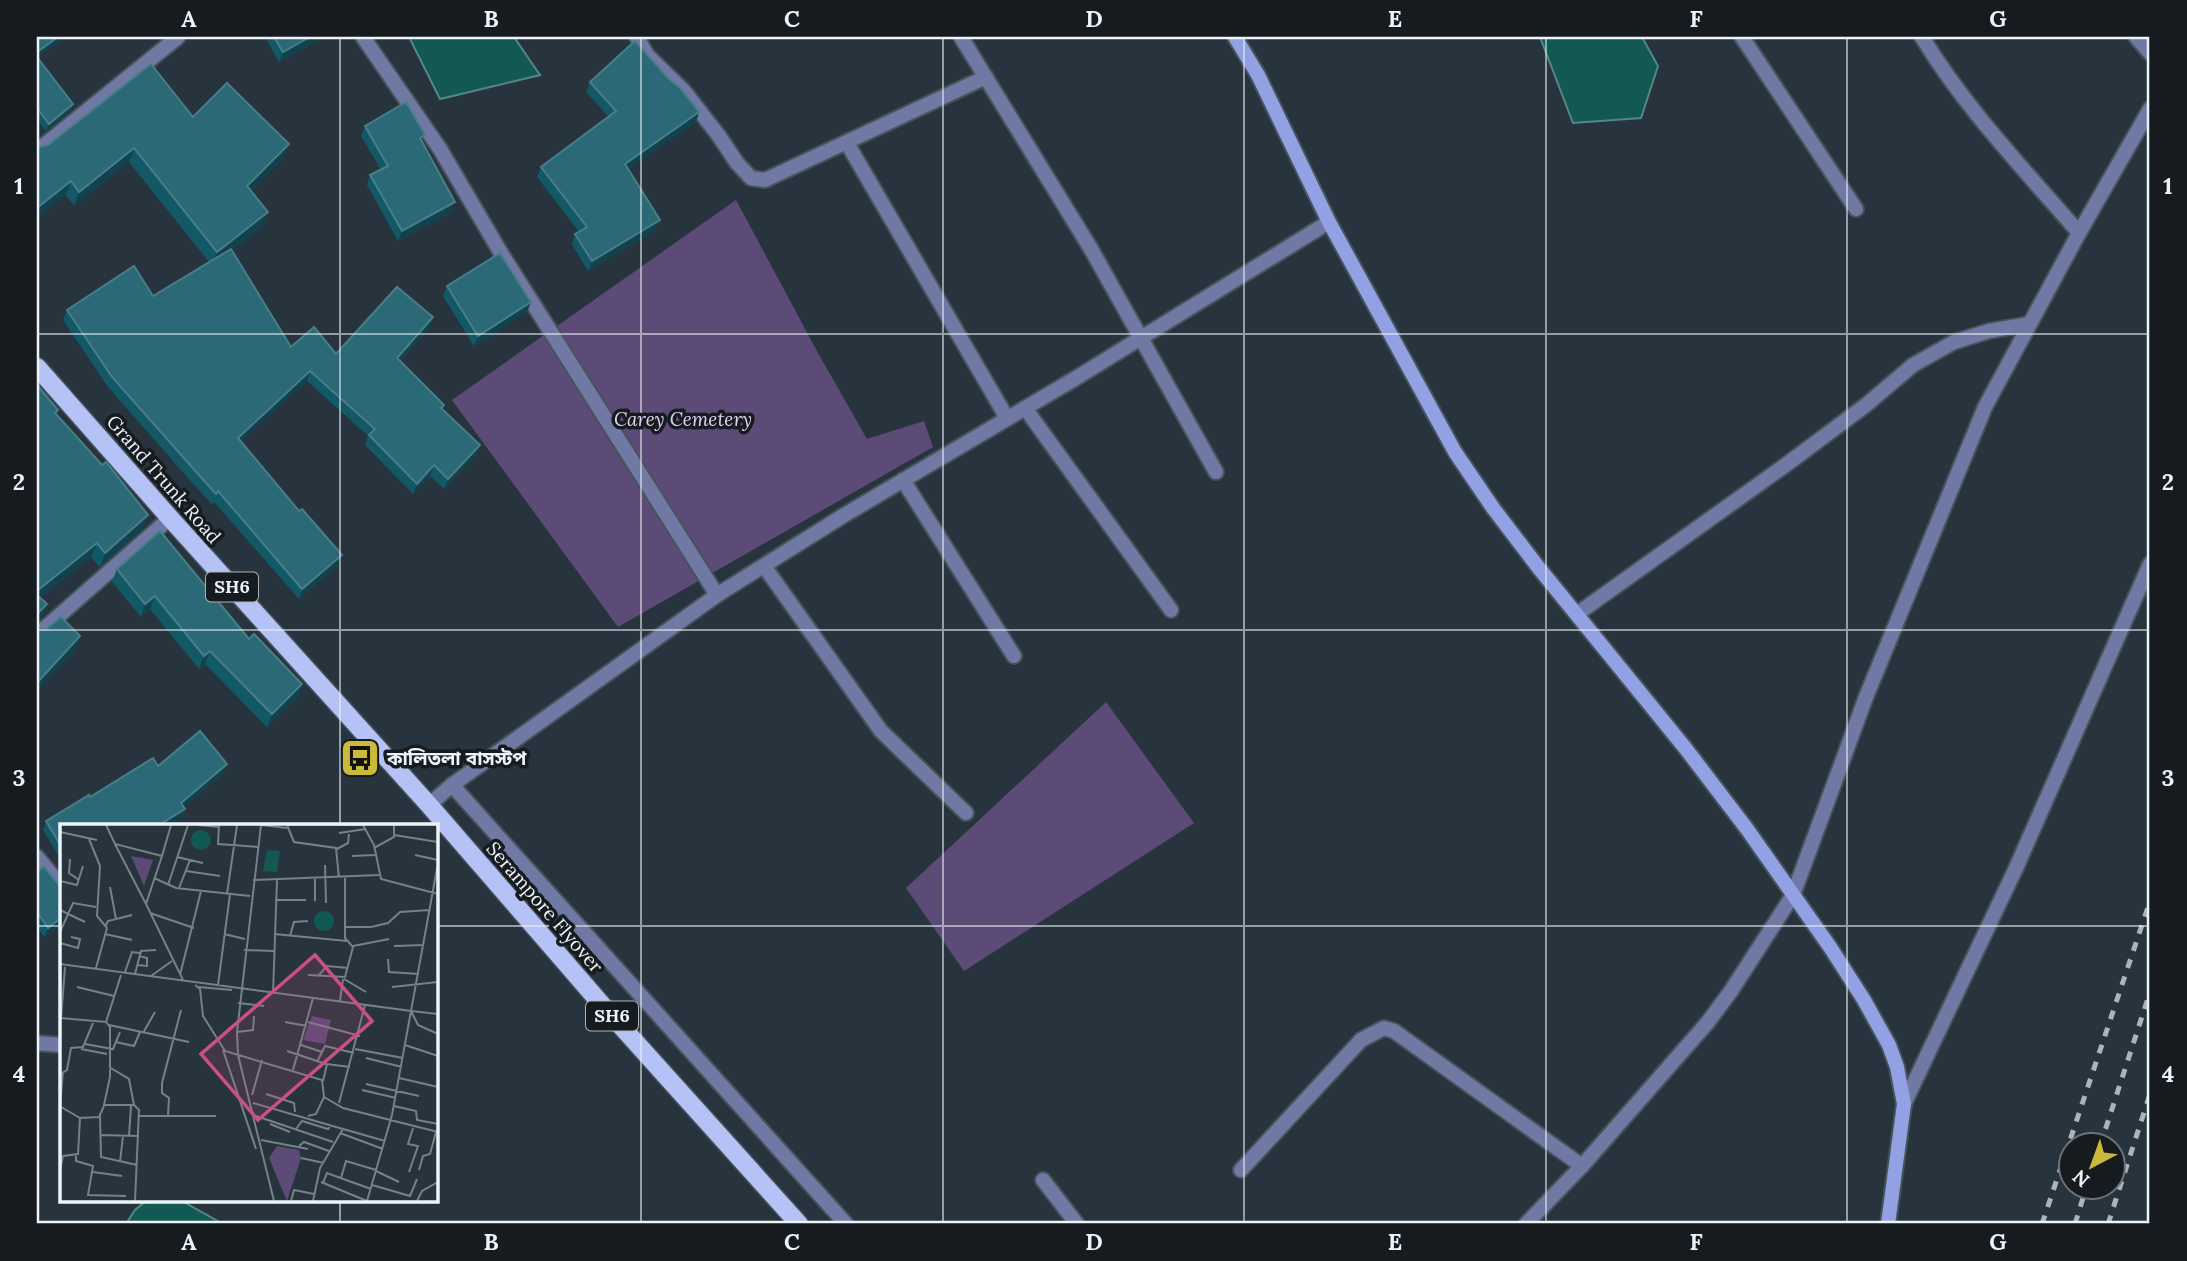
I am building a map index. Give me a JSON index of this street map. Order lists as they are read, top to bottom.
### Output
{
  "streets": {
    "main road": ["Grand Trunk Road", "SH6", "Serampore Flyover"]
  },
  "crossings": [
    ["Grand Trunk Road", "Serampore Flyover"]
  ],
  "parks": ["Carey Cemetery"],
  "places": {
    "bus stop": ["কালিতলা বাসস্টপ"]
  },
  "north": "bottom left",
  "grid": {
    "columns": [
      "A",
      "B",
      "C",
      "D",
      "E",
      "F",
      "G"
    ],
    "rows": [
      "1",
      "2",
      "3",
      "4"
    ]
  }
}
